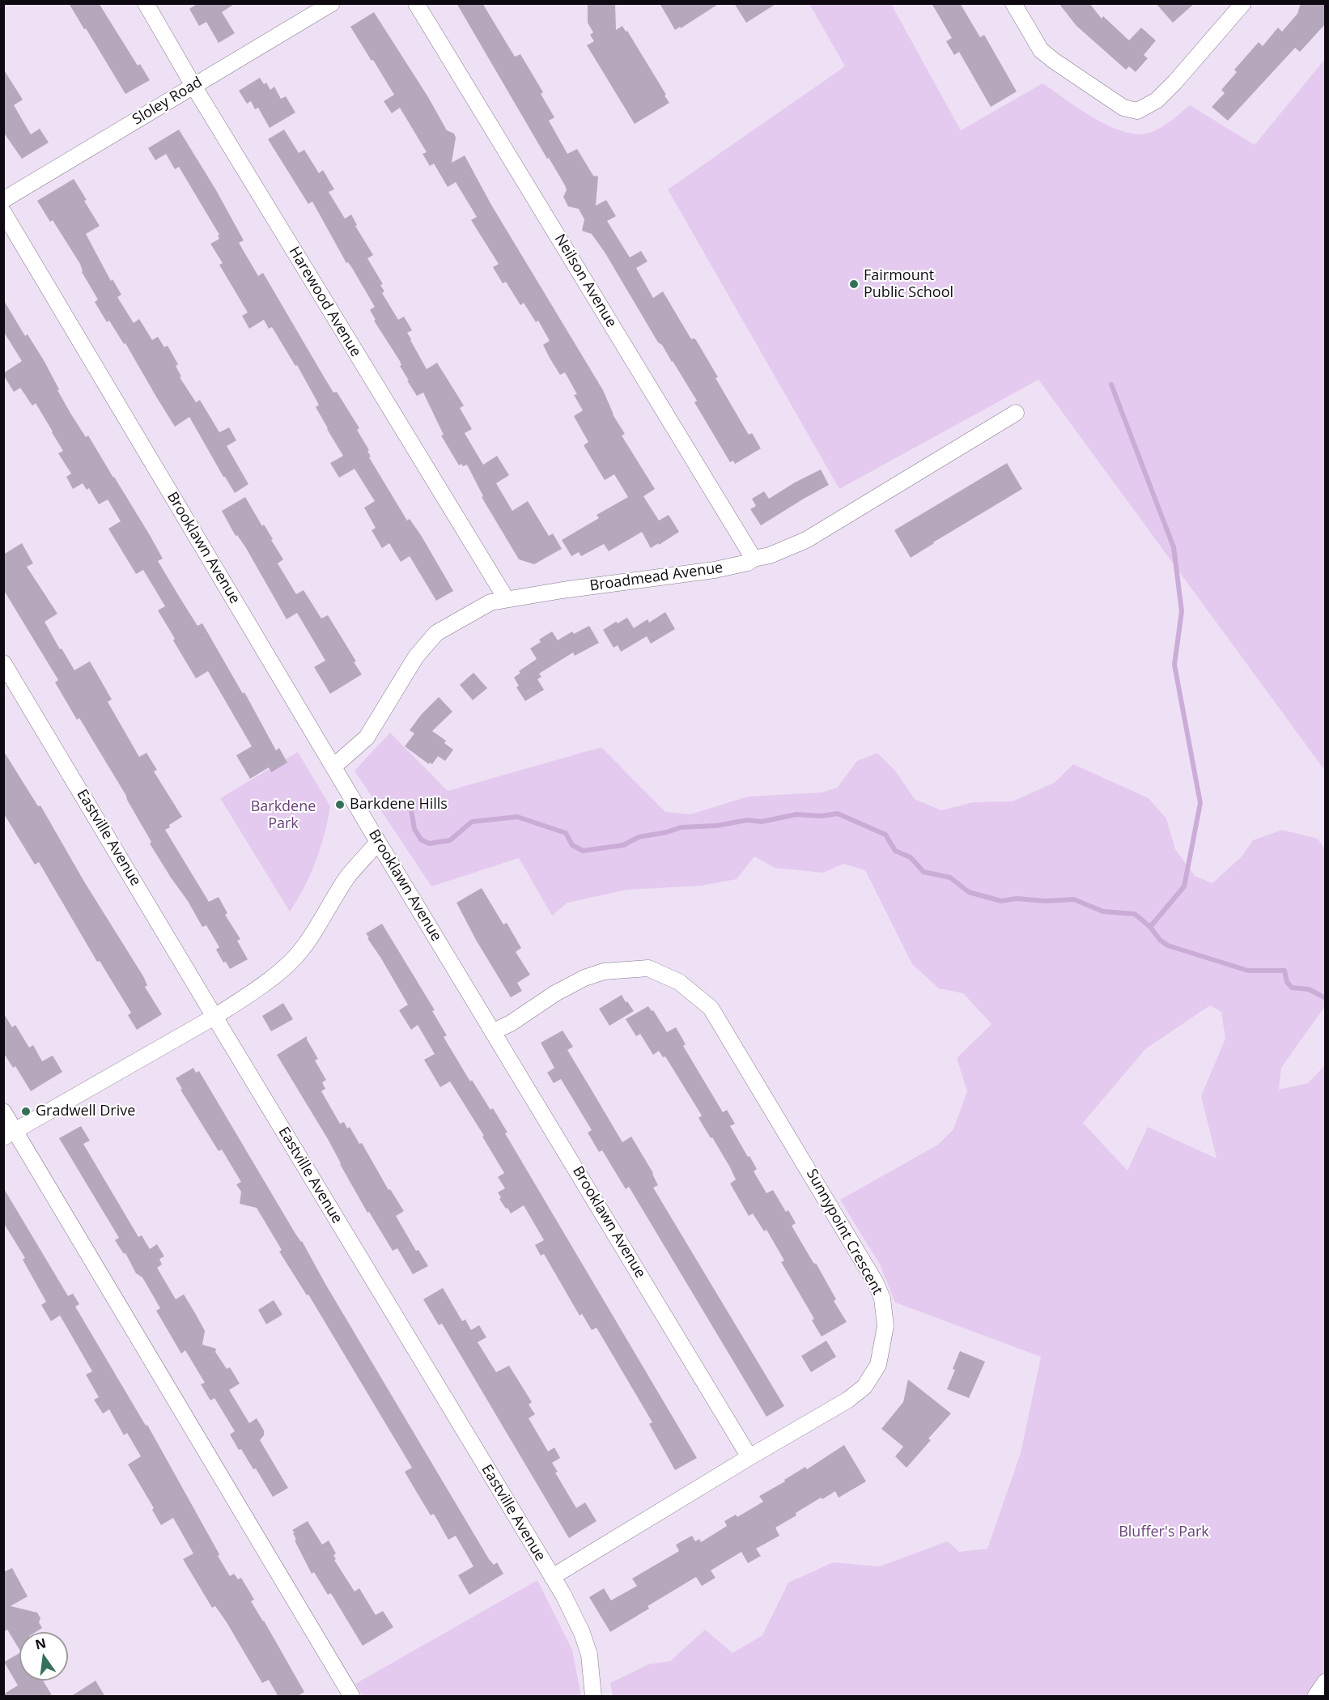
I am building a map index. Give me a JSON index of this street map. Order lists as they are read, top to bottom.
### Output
{
  "streets": {
    "street": [
      "Sloley Road",
      "Neilson Avenue",
      "Harewood Avenue",
      "Brooklawn Avenue",
      "Broadmead Avenue",
      "Eastville Avenue",
      "Sunnypoint Crescent"
    ]
  },
  "crossings": [
    ["Sloley Road", "Harewood Avenue"],
    ["Neilson Avenue", "Broadmead Avenue"],
    ["Harewood Avenue", "Broadmead Avenue"],
    ["Brooklawn Avenue", "Broadmead Avenue"],
    ["Brooklawn Avenue", "Sunnypoint Crescent"],
    ["Eastville Avenue", "Sunnypoint Crescent"]
  ],
  "parks": ["Barkdene Park", "Bluffer's Park"],
  "places": ["Fairmount Public School", "Barkdene Hills", "Gradwell Drive"],
  "north": "top"
}
